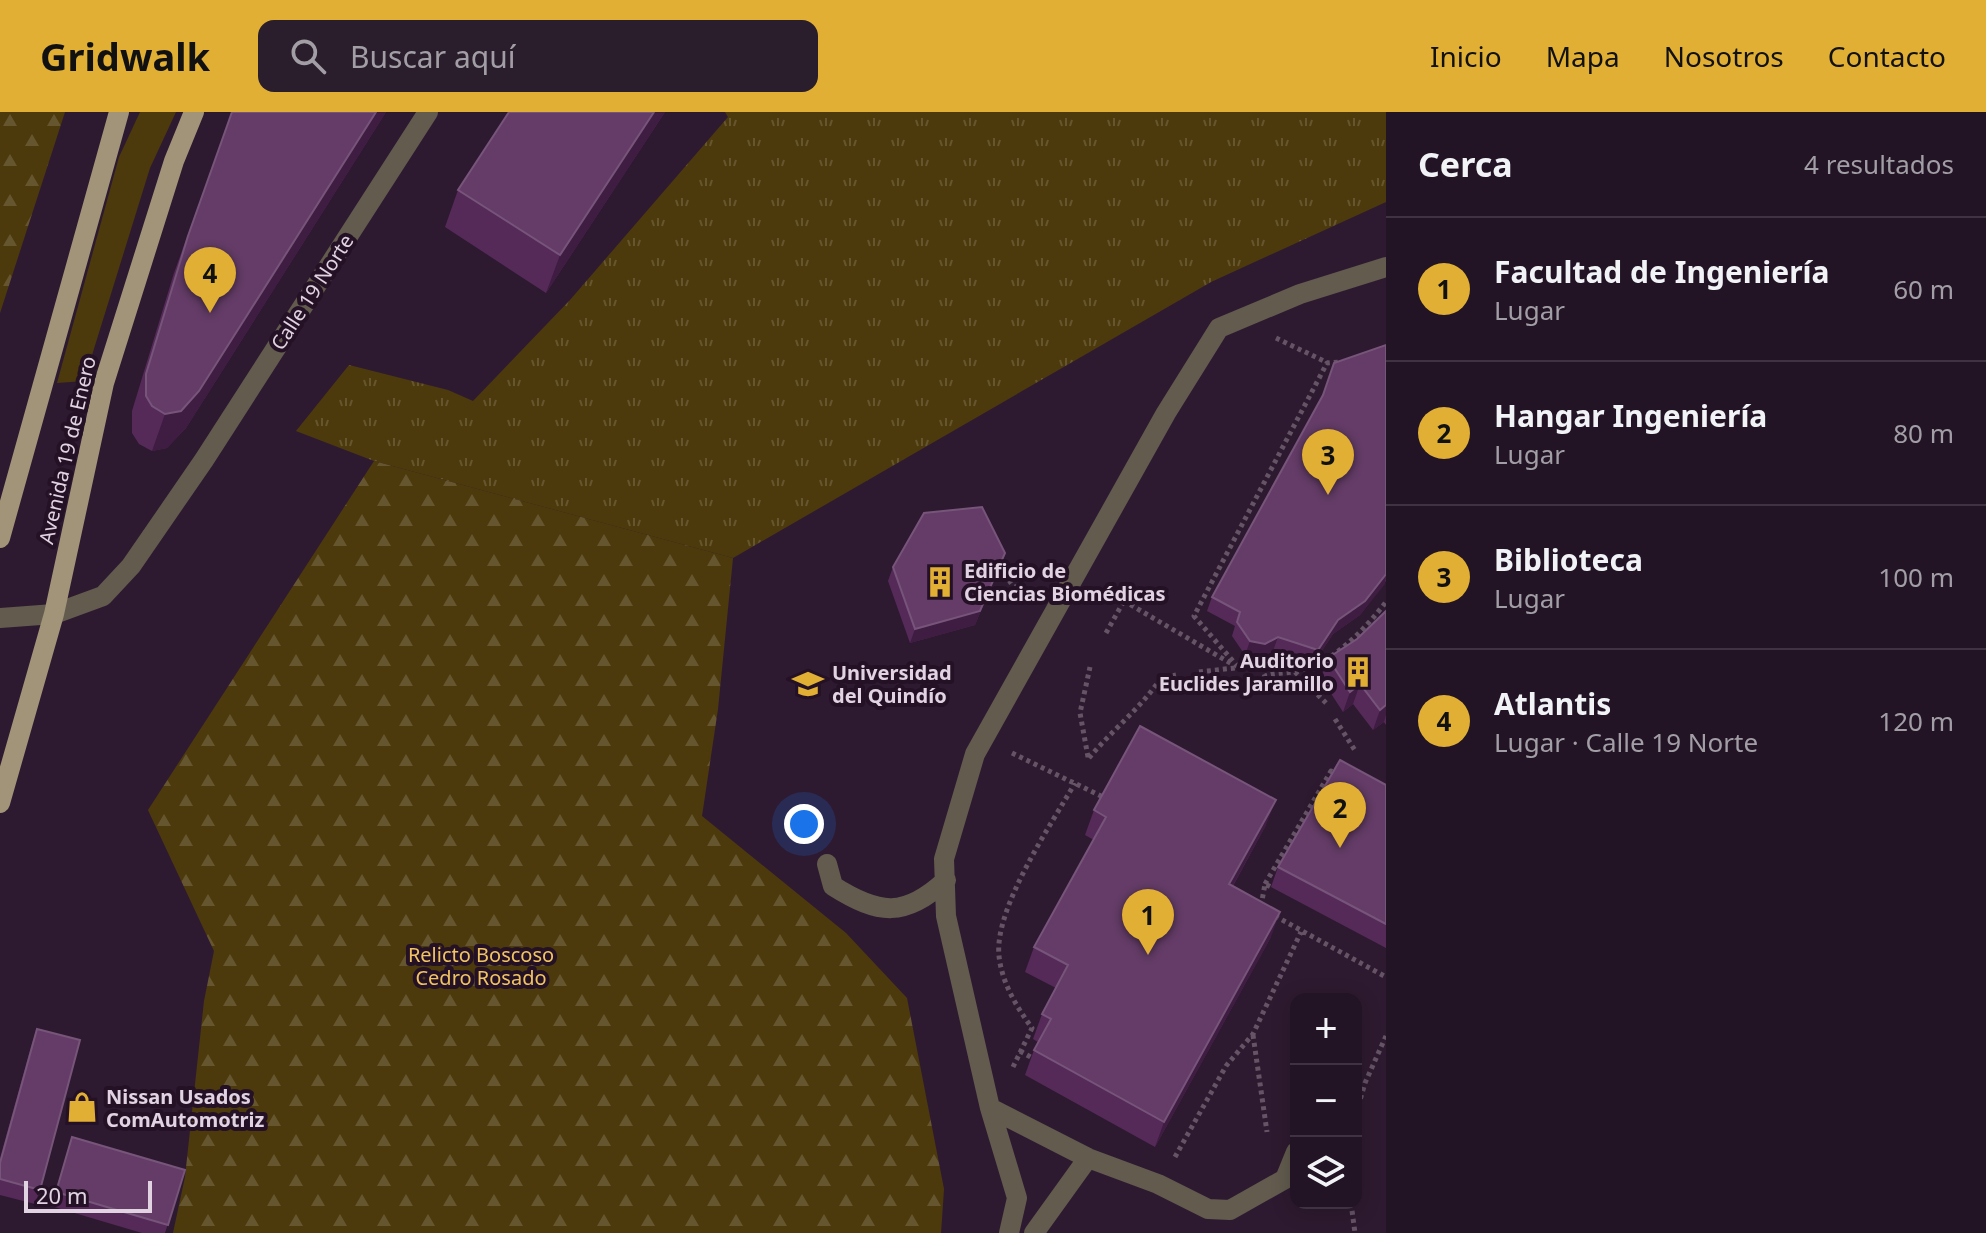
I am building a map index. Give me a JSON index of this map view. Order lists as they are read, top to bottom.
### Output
{
  "streets": {
    "main road": ["Avenida 19 de Enero"],
    "street": ["Calle 19 Norte"]
  },
  "crossings": [
    ["Calle 19 Norte", "Avenida 19 de Enero"]
  ],
  "parks": ["Relicto Boscoso Cedro Rosado"],
  "places": {
    "building": ["Edificio de Ciencias Biomédicas", "Auditorio Euclides Jaramillo"],
    "school or university": ["Universidad del Quindío"],
    "shop": ["Nissan Usados ComAutomotriz"]
  },
  "scale_bar": "20 m",
  "page": {
    "header": "Gridwalk",
    "search": "Buscar aquí",
    "nav": [
      "Inicio",
      "Mapa",
      "Nosotros",
      "Contacto"
    ],
    "heading": ["Cerca", "4 resultados"],
    "list": [
      {
        "mark": "1",
        "name": "Facultad de Ingeniería",
        "note": "Lugar",
        "value": "60 m"
      },
      {
        "mark": "2",
        "name": "Hangar Ingeniería",
        "note": "Lugar",
        "value": "80 m"
      },
      {
        "mark": "3",
        "name": "Biblioteca",
        "note": "Lugar",
        "value": "100 m"
      },
      {
        "mark": "4",
        "name": "Atlantis",
        "note": "Lugar · Calle 19 Norte",
        "value": "120 m"
      }
    ],
    "pins": [
      "4",
      "3",
      "2",
      "1"
    ],
    "map_buttons": ["+", "−"],
    "scale": "20 m"
  }
}
